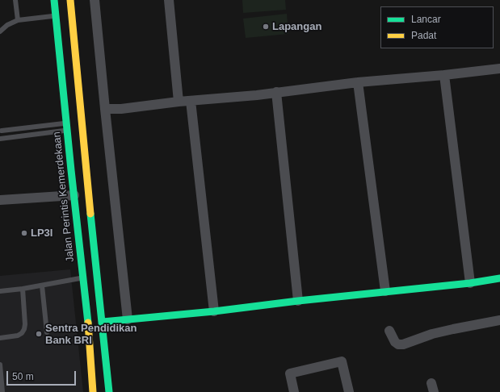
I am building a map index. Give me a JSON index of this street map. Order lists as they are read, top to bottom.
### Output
{
  "streets": {
    "main road": ["Jalan Perintis Kemerdekaan"]
  },
  "places": ["Lapangan", "LP3I", "Sentra Pendidikan Bank BRI"],
  "legend": ["Lancar", "Padat"],
  "scale_bar": "50 m"
}
